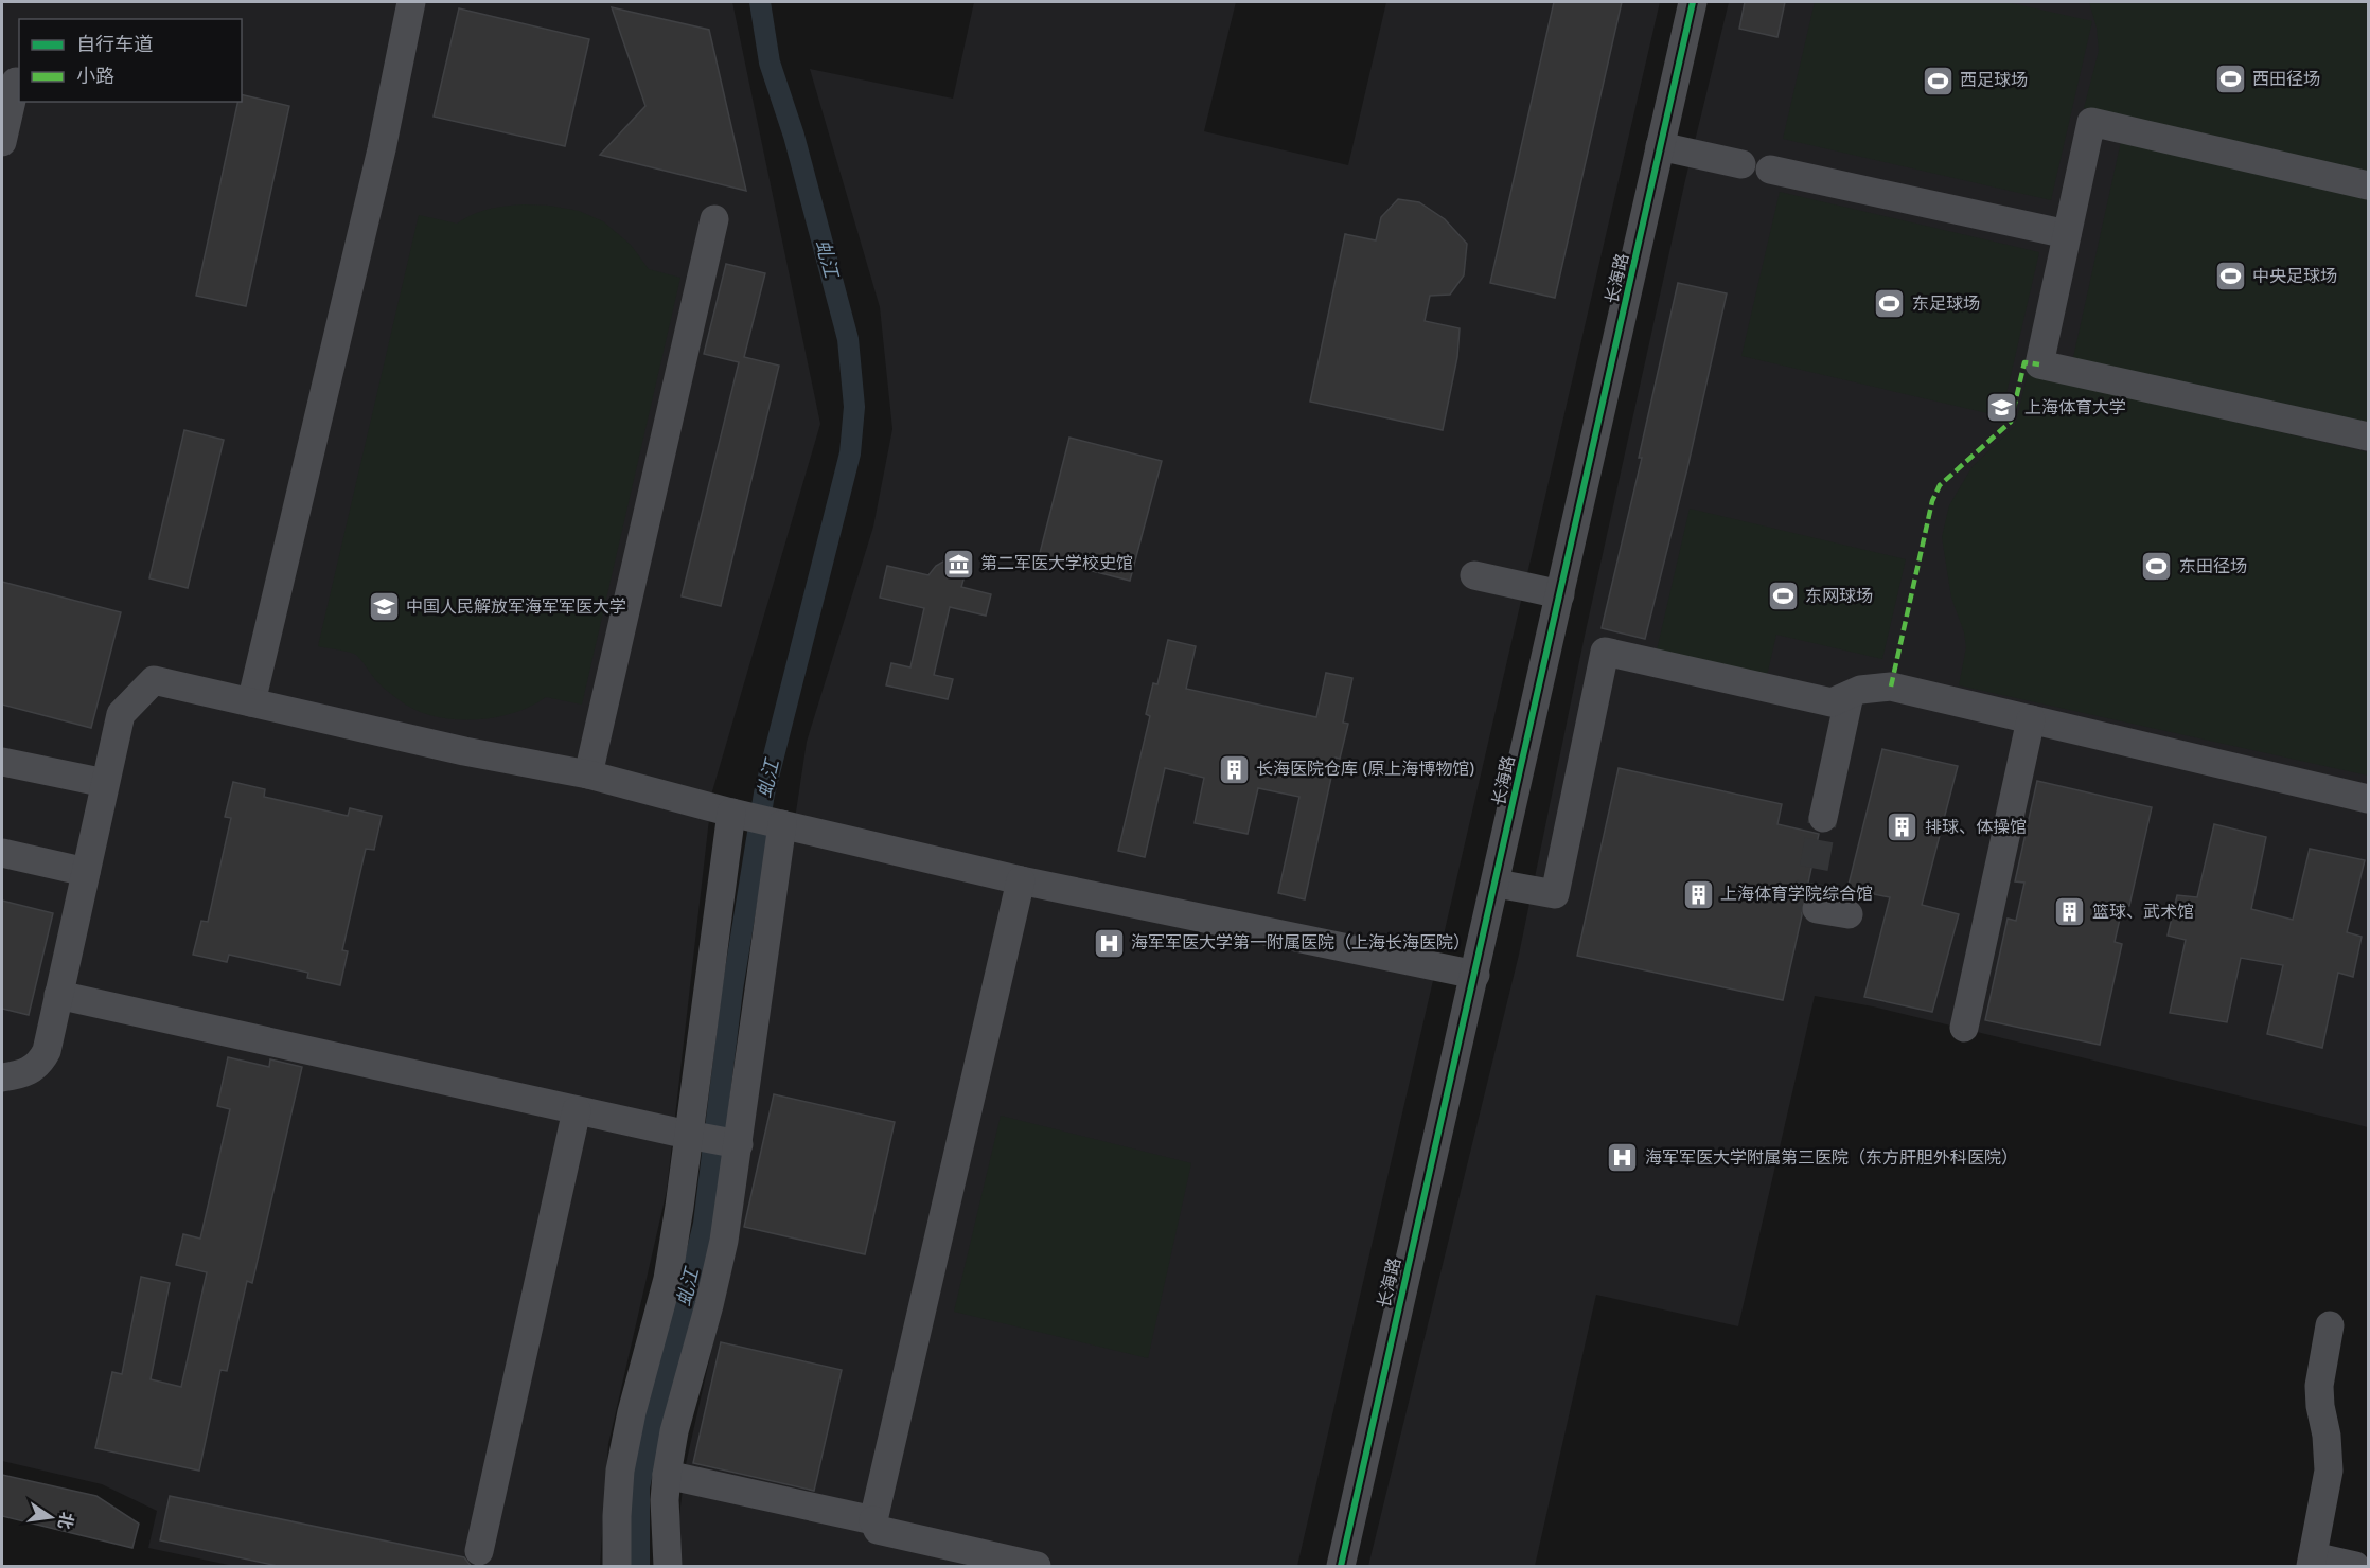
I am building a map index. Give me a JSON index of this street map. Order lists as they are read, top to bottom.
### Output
{
  "streets": {
    "street": ["长海路"]
  },
  "water": ["虬江"],
  "places": {
    "sports": [
      "西田径场",
      "西足球场",
      "中央足球场",
      "东足球场",
      "东田径场",
      "东网球场"
    ],
    "school or university": ["上海体育大学", "中国人民解放军海军军医大学"],
    "museum": ["第二军医大学校史馆"],
    "building": [
      "长海医院仓库 (原上海博物馆)",
      "排球、体操馆",
      "上海体育学院综合馆",
      "篮球、武术馆"
    ],
    "hospital": ["海军军医大学第一附属医院（上海长海医院）", "海军军医大学附属第三医院（东方肝胆外科医院）"]
  },
  "legend": ["自行车道", "小路"],
  "north": "right"
}
